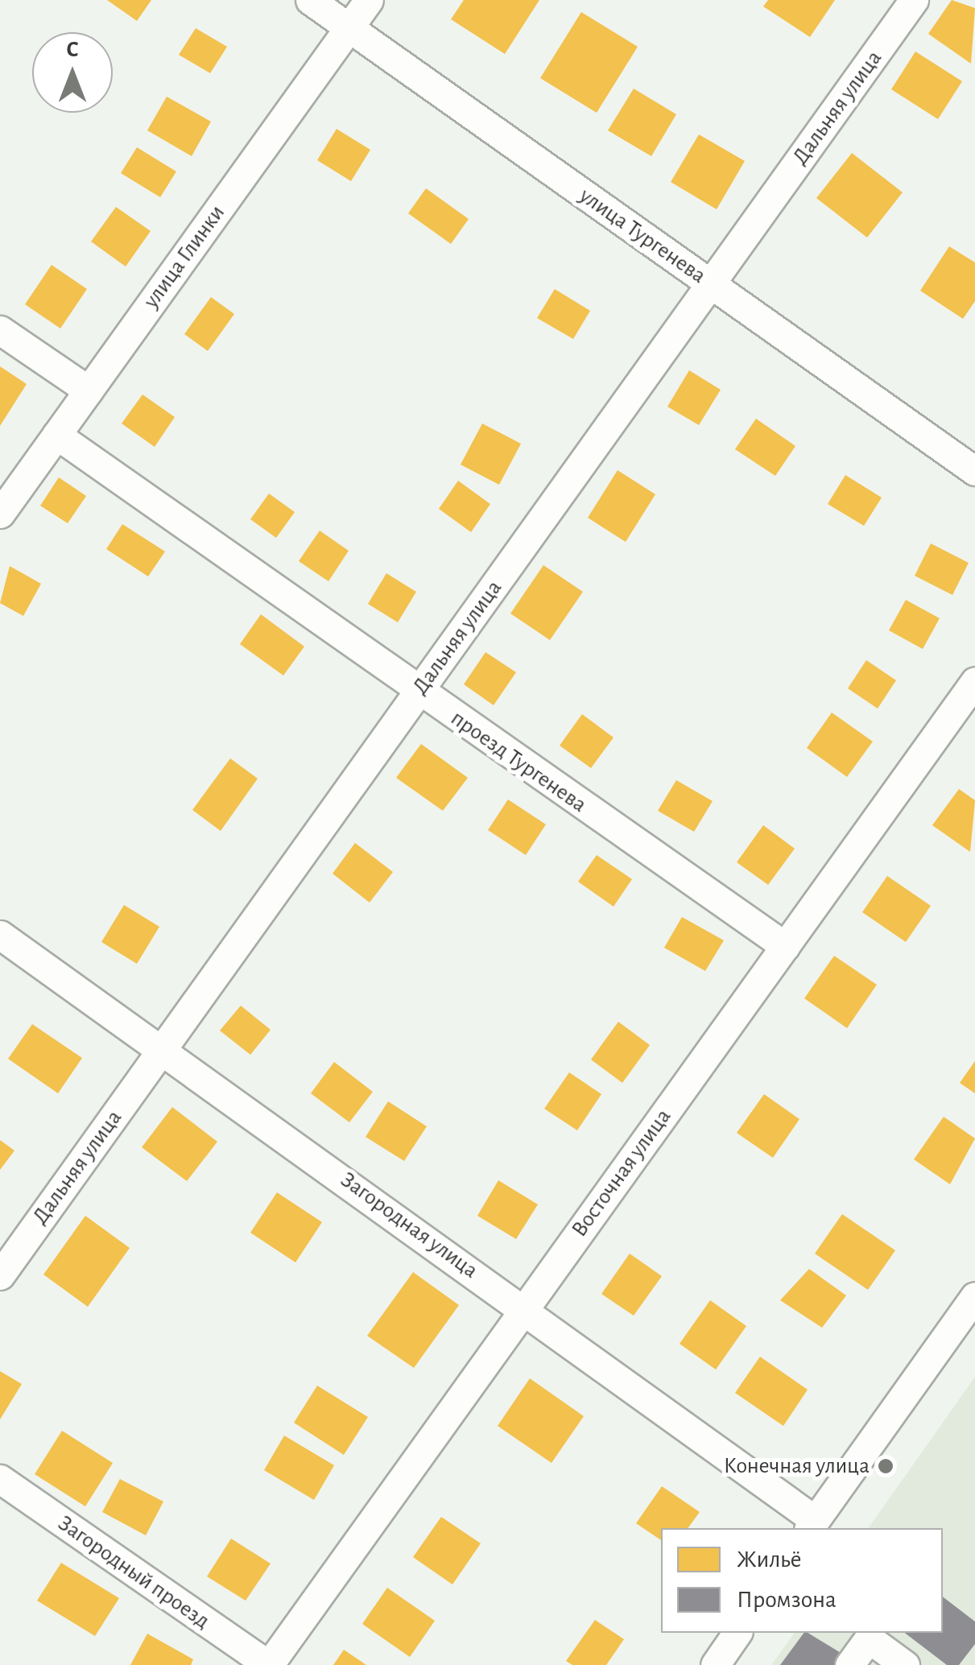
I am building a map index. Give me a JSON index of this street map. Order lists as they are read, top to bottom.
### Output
{
  "streets": {
    "street": [
      "Дальняя улица",
      "улица Тургенева",
      "улица Глинки",
      "проезд Тургенева",
      "Восточная улица",
      "Загородная улица",
      "Загородный проезд"
    ]
  },
  "crossings": [
    ["Дальняя улица", "улица Тургенева"],
    ["Дальняя улица", "проезд Тургенева"],
    ["Дальняя улица", "Загородная улица"],
    ["улица Тургенева", "улица Глинки"],
    ["улица Глинки", "проезд Тургенева"],
    ["проезд Тургенева", "Восточная улица"],
    ["Восточная улица", "Загородная улица"],
    ["Восточная улица", "Загородный проезд"]
  ],
  "places": ["Конечная улица"],
  "legend": ["Жильё", "Промзона"],
  "north": "top"
}
